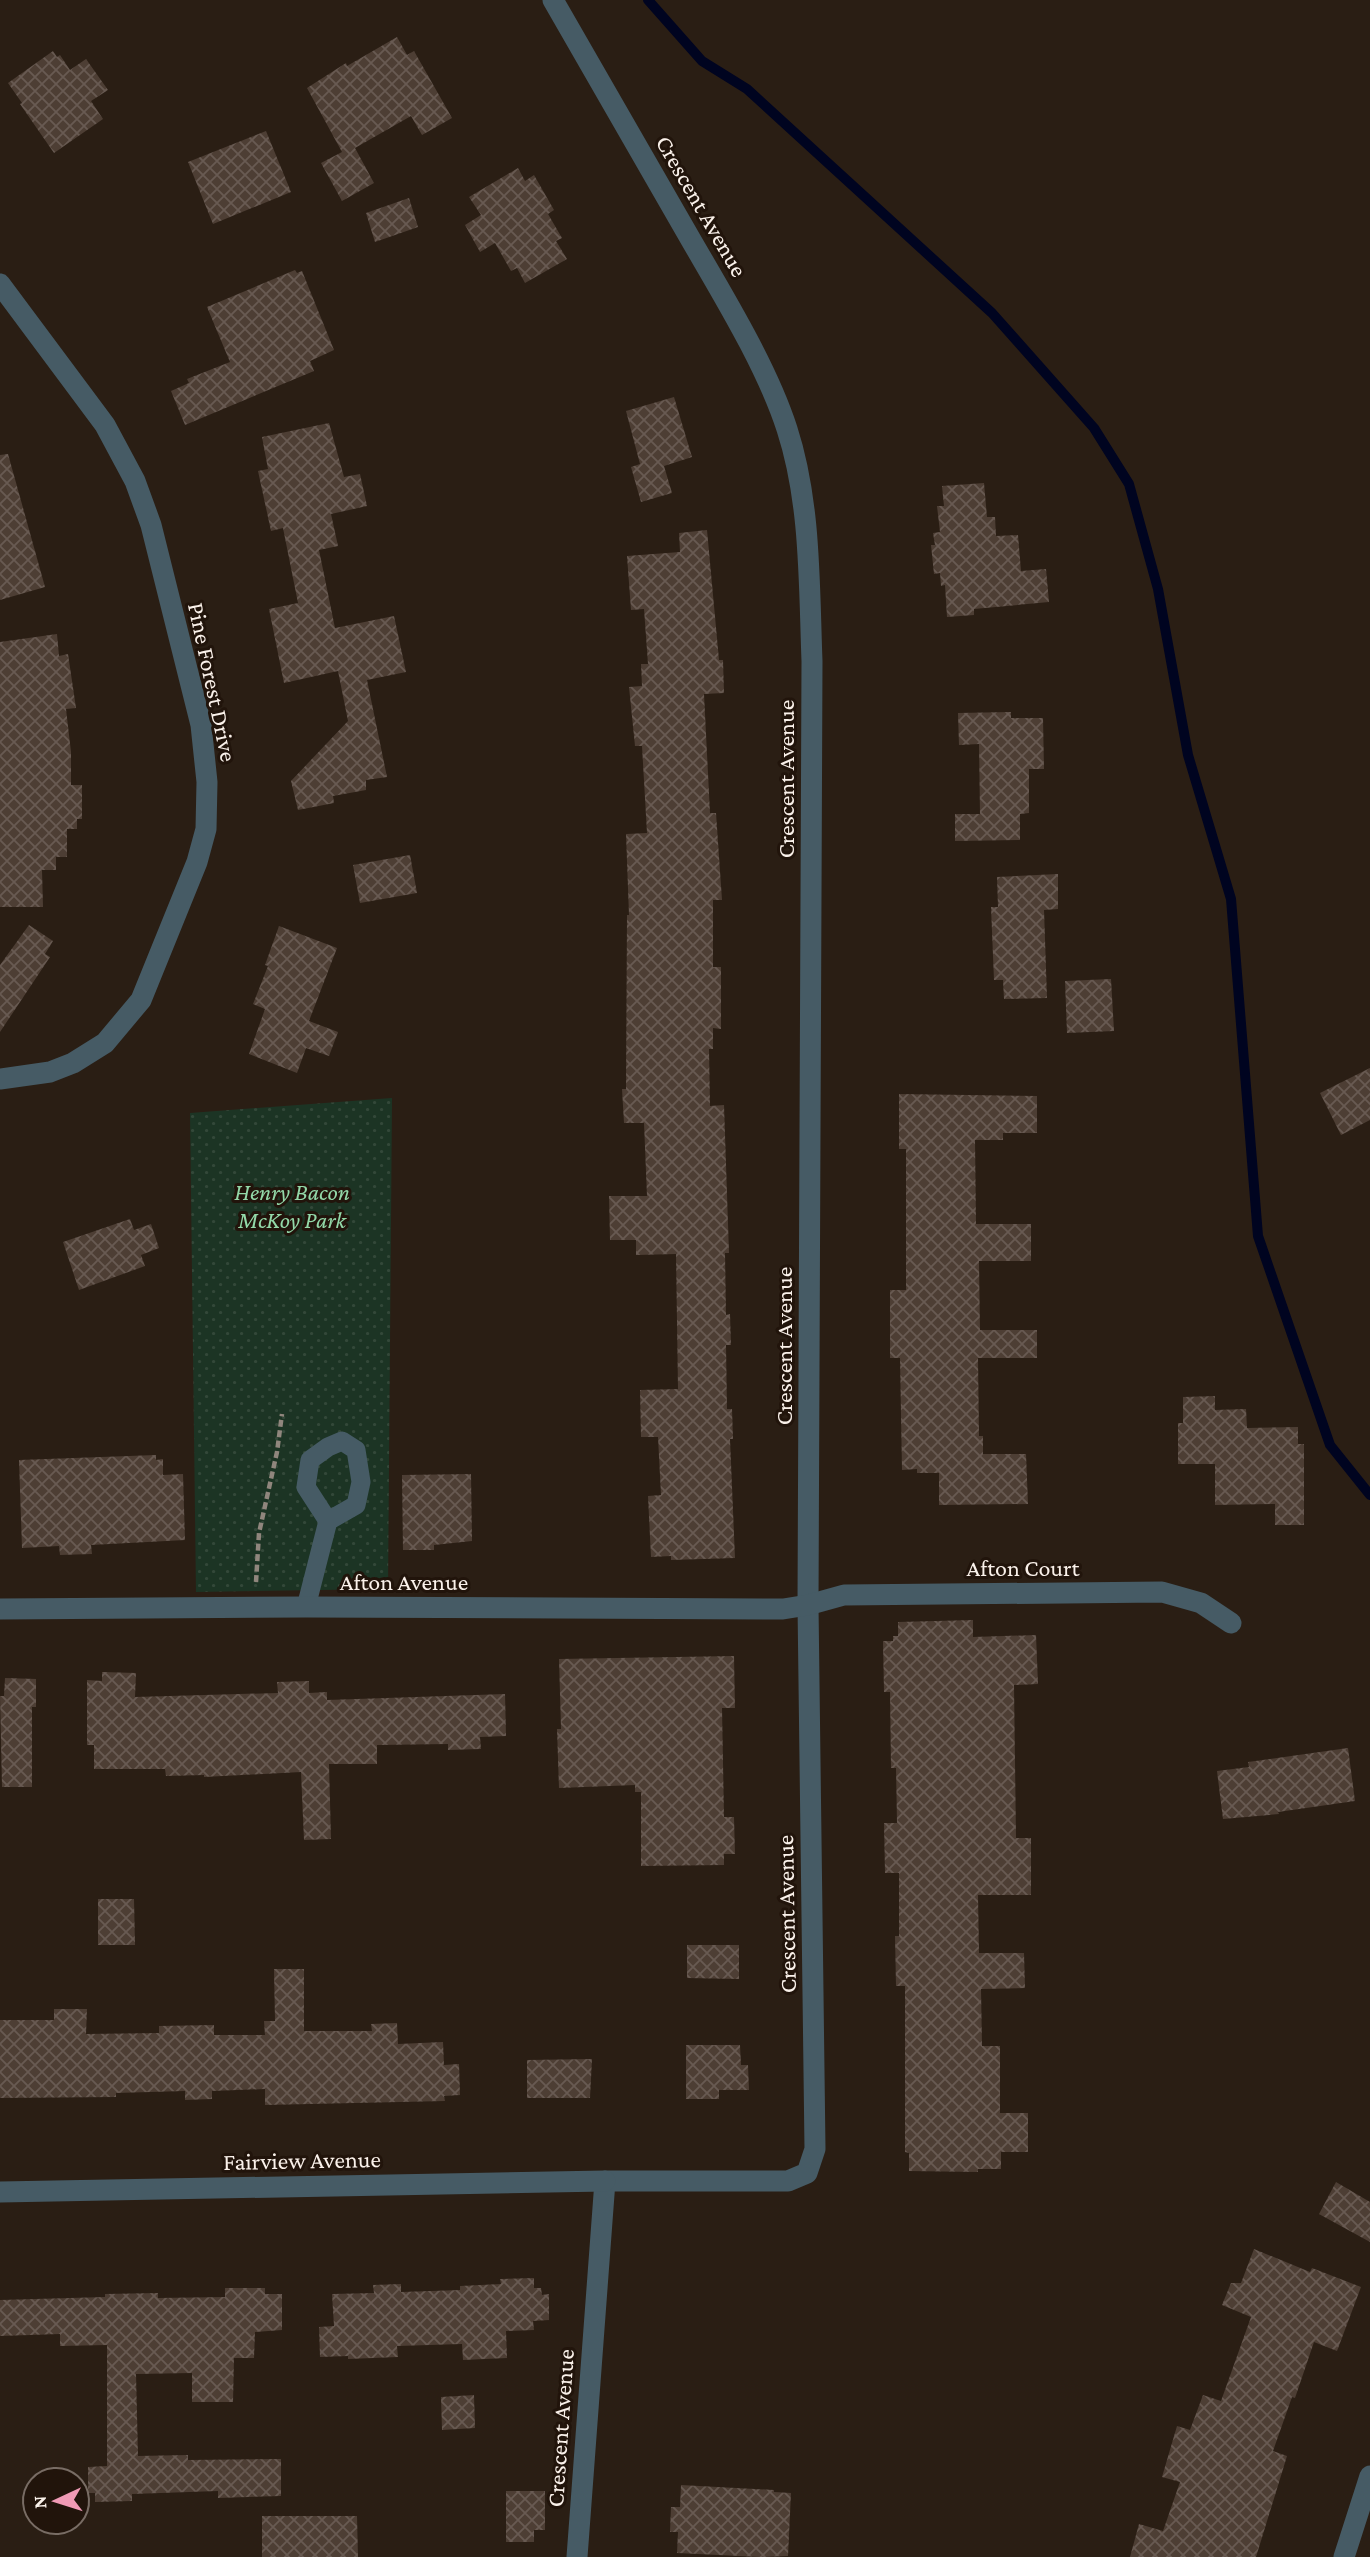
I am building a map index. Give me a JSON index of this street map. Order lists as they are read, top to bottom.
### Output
{
  "streets": {
    "street": [
      "Crescent Avenue",
      "Pine Forest Drive",
      "Afton Court",
      "Afton Avenue",
      "Fairview Avenue"
    ]
  },
  "crossings": [
    ["Crescent Avenue", "Afton Court"],
    ["Crescent Avenue", "Afton Avenue"],
    ["Crescent Avenue", "Fairview Avenue"],
    ["Afton Court", "Afton Avenue"]
  ],
  "parks": ["Henry Bacon McKoy Park"],
  "north": "left"
}
